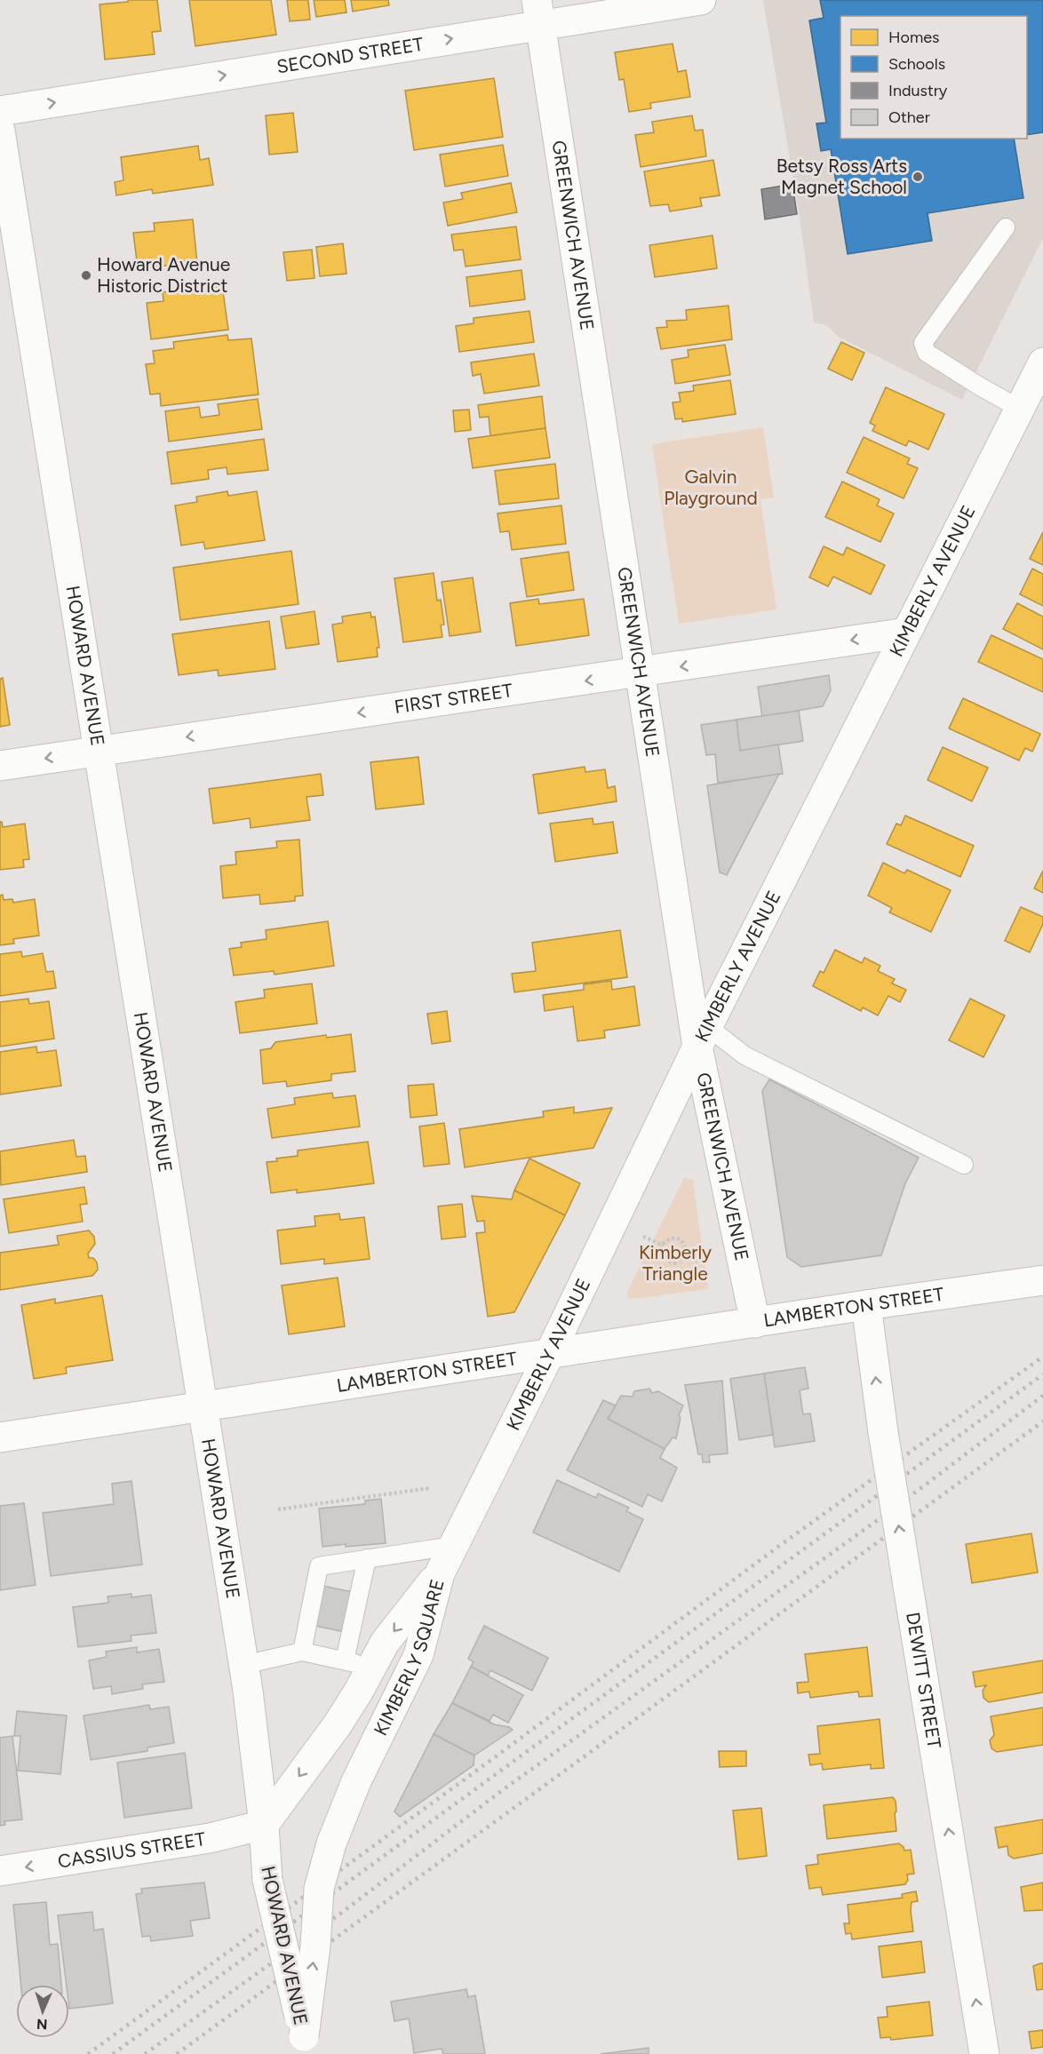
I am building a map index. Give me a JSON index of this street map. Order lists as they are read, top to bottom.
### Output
{
  "streets": {
    "street": [
      "SECOND STREET",
      "GREENWICH AVENUE",
      "KIMBERLY AVENUE",
      "HOWARD AVENUE",
      "FIRST STREET",
      "LAMBERTON STREET",
      "KIMBERLY SQUARE",
      "DEWITT STREET",
      "CASSIUS STREET"
    ]
  },
  "crossings": [
    ["SECOND STREET", "GREENWICH AVENUE"],
    ["GREENWICH AVENUE", "KIMBERLY AVENUE"],
    ["GREENWICH AVENUE", "FIRST STREET"],
    ["GREENWICH AVENUE", "LAMBERTON STREET"],
    ["KIMBERLY AVENUE", "FIRST STREET"],
    ["KIMBERLY AVENUE", "LAMBERTON STREET"],
    ["KIMBERLY AVENUE", "KIMBERLY SQUARE"],
    ["HOWARD AVENUE", "FIRST STREET"],
    ["HOWARD AVENUE", "LAMBERTON STREET"],
    ["HOWARD AVENUE", "KIMBERLY SQUARE"],
    ["HOWARD AVENUE", "CASSIUS STREET"],
    ["LAMBERTON STREET", "DEWITT STREET"],
    ["KIMBERLY SQUARE", "CASSIUS STREET"]
  ],
  "one_way": [
    "SECOND STREET",
    "FIRST STREET",
    "DEWITT STREET",
    "CASSIUS STREET"
  ],
  "parks": ["Galvin Playground", "Kimberly Triangle"],
  "places": ["Betsy Ross Arts Magnet School", "Howard Avenue Historic District"],
  "legend": [
    "Homes",
    "Schools",
    "Industry",
    "Other"
  ],
  "north": "bottom"
}
